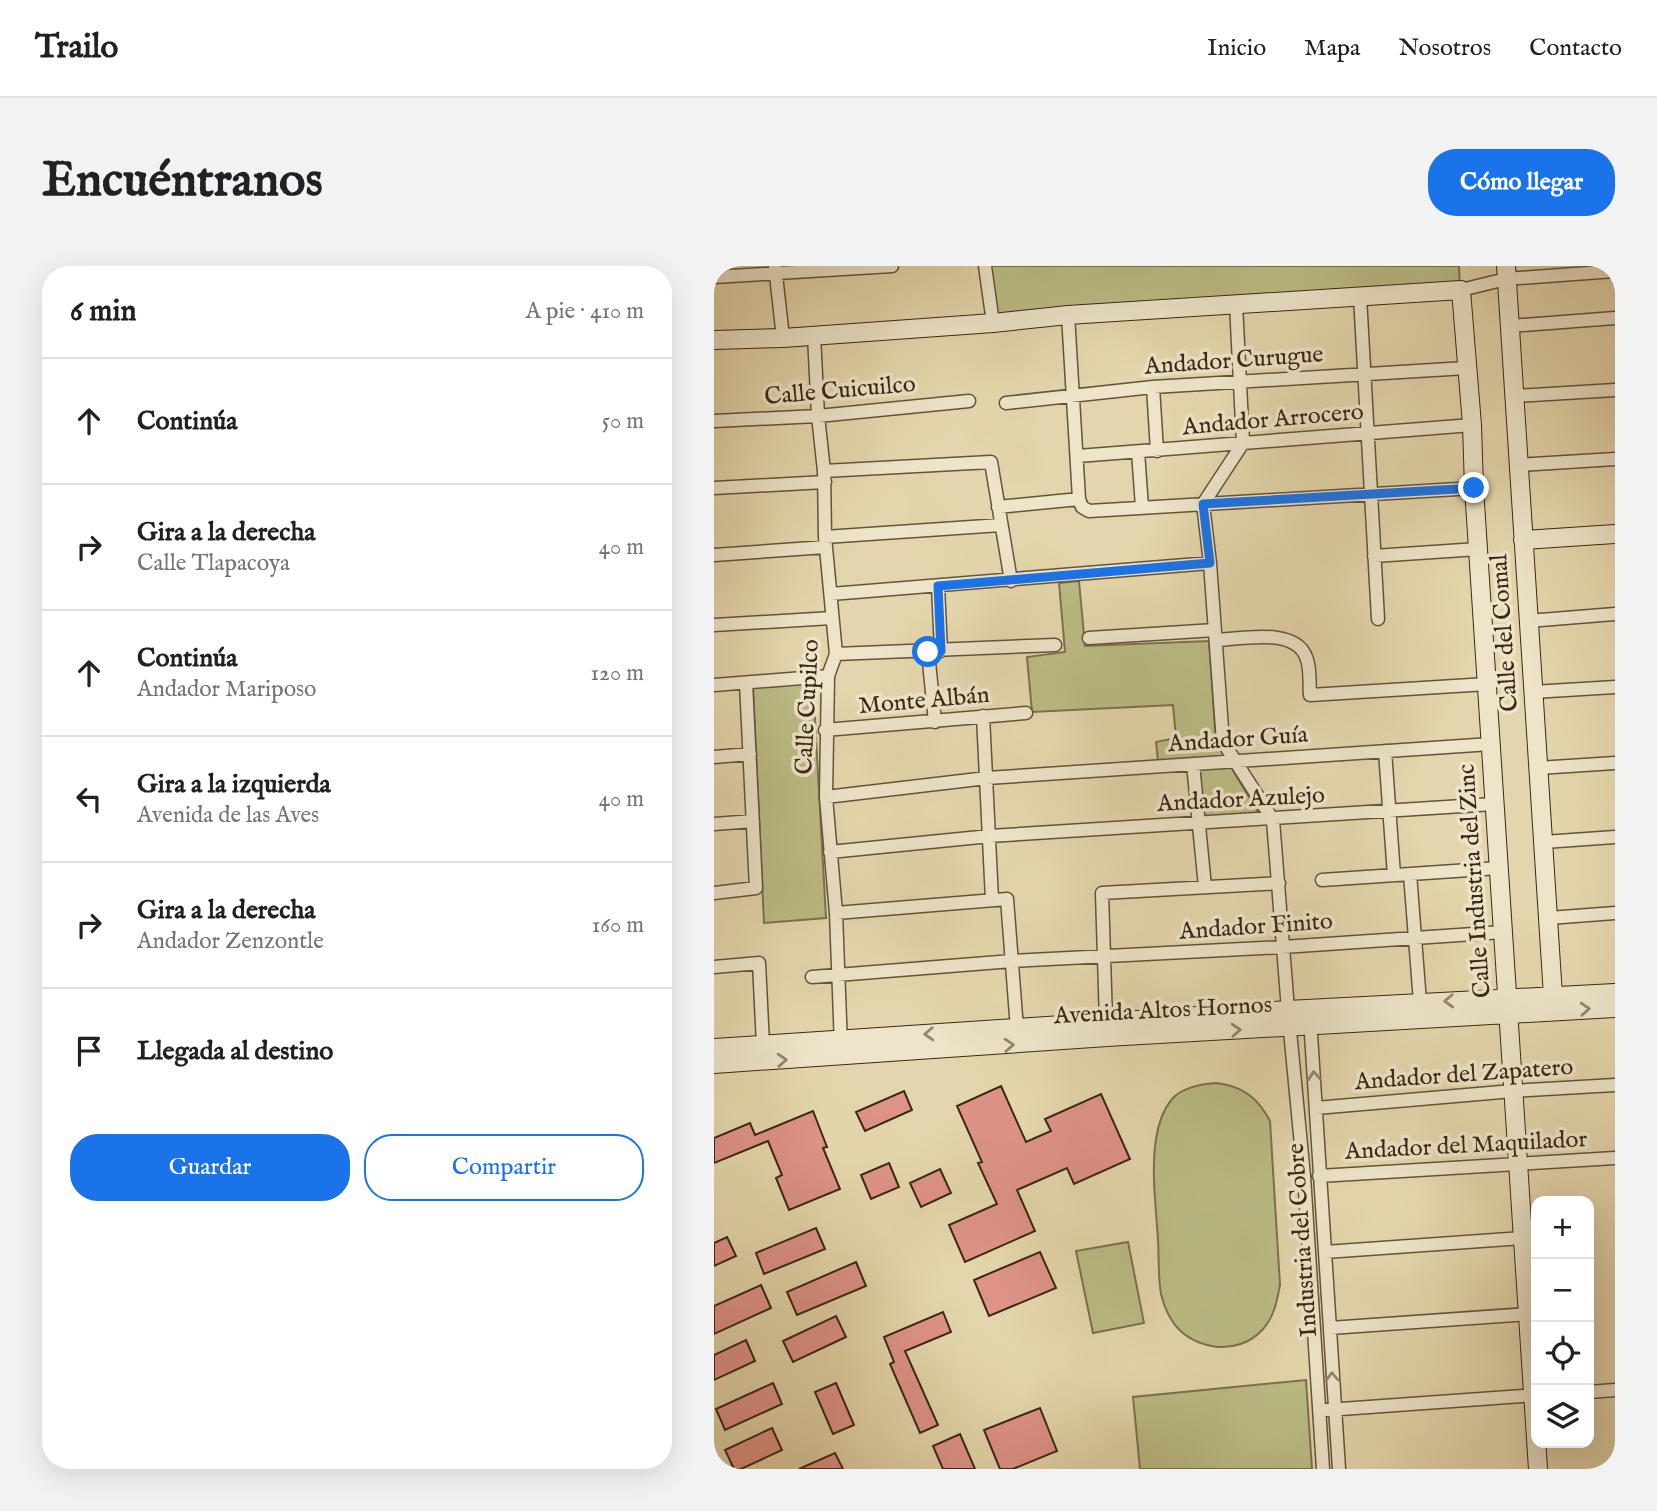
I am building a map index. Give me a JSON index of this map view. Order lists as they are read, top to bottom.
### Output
{
  "streets": {
    "street": [
      "Andador Curugue",
      "Calle Cuicuilco",
      "Andador Arrocero",
      "Calle del Comal",
      "Monte Albán",
      "Calle Cupilco",
      "Andador Guía",
      "Andador Azulejo",
      "Calle Industria del Zinc",
      "Andador Finito",
      "Avenida Altos Hornos",
      "Andador del Zapatero",
      "Andador del Maquilador",
      "Industria del Cobre"
    ]
  },
  "crossings": [
    ["Andador Curugue", "Calle Industria del Zinc"],
    ["Calle Cuicuilco", "Calle Cupilco"],
    ["Andador Arrocero", "Calle Industria del Zinc"],
    ["Calle del Comal", "Avenida Altos Hornos"],
    ["Monte Albán", "Calle Cupilco"],
    ["Calle Cupilco", "Andador Guía"],
    ["Calle Cupilco", "Andador Azulejo"],
    ["Calle Cupilco", "Andador Finito"],
    ["Calle Cupilco", "Avenida Altos Hornos"],
    ["Andador Guía", "Calle Industria del Zinc"],
    ["Andador Azulejo", "Calle Industria del Zinc"],
    ["Andador Azulejo", "Industria del Cobre"],
    ["Calle Industria del Zinc", "Andador Finito"],
    ["Calle Industria del Zinc", "Avenida Altos Hornos"],
    ["Calle Industria del Zinc", "Andador del Zapatero"],
    ["Calle Industria del Zinc", "Andador del Maquilador"],
    ["Andador Finito", "Industria del Cobre"],
    ["Avenida Altos Hornos", "Industria del Cobre"],
    ["Andador del Zapatero", "Industria del Cobre"],
    ["Andador del Maquilador", "Industria del Cobre"]
  ],
  "page": {
    "header": "Trailo",
    "nav": [
      "Inicio",
      "Mapa",
      "Nosotros",
      "Contacto"
    ],
    "buttons": [
      "Cómo llegar",
      ["Guardar", "Compartir"]
    ],
    "title": "Encuéntranos",
    "heading": ["6 min", "A pie · 410 m"],
    "list": [
      ["Continúa", "50 m"],
      ["Gira a la derecha", "Calle Tlapacoya", "40 m"],
      ["Continúa", "Andador Mariposo", "120 m"],
      ["Gira a la izquierda", "Avenida de las Aves", "40 m"],
      ["Gira a la derecha", "Andador Zenzontle", "160 m"],
      "Llegada al destino"
    ],
    "map_buttons": ["+", "−"]
  }
}
